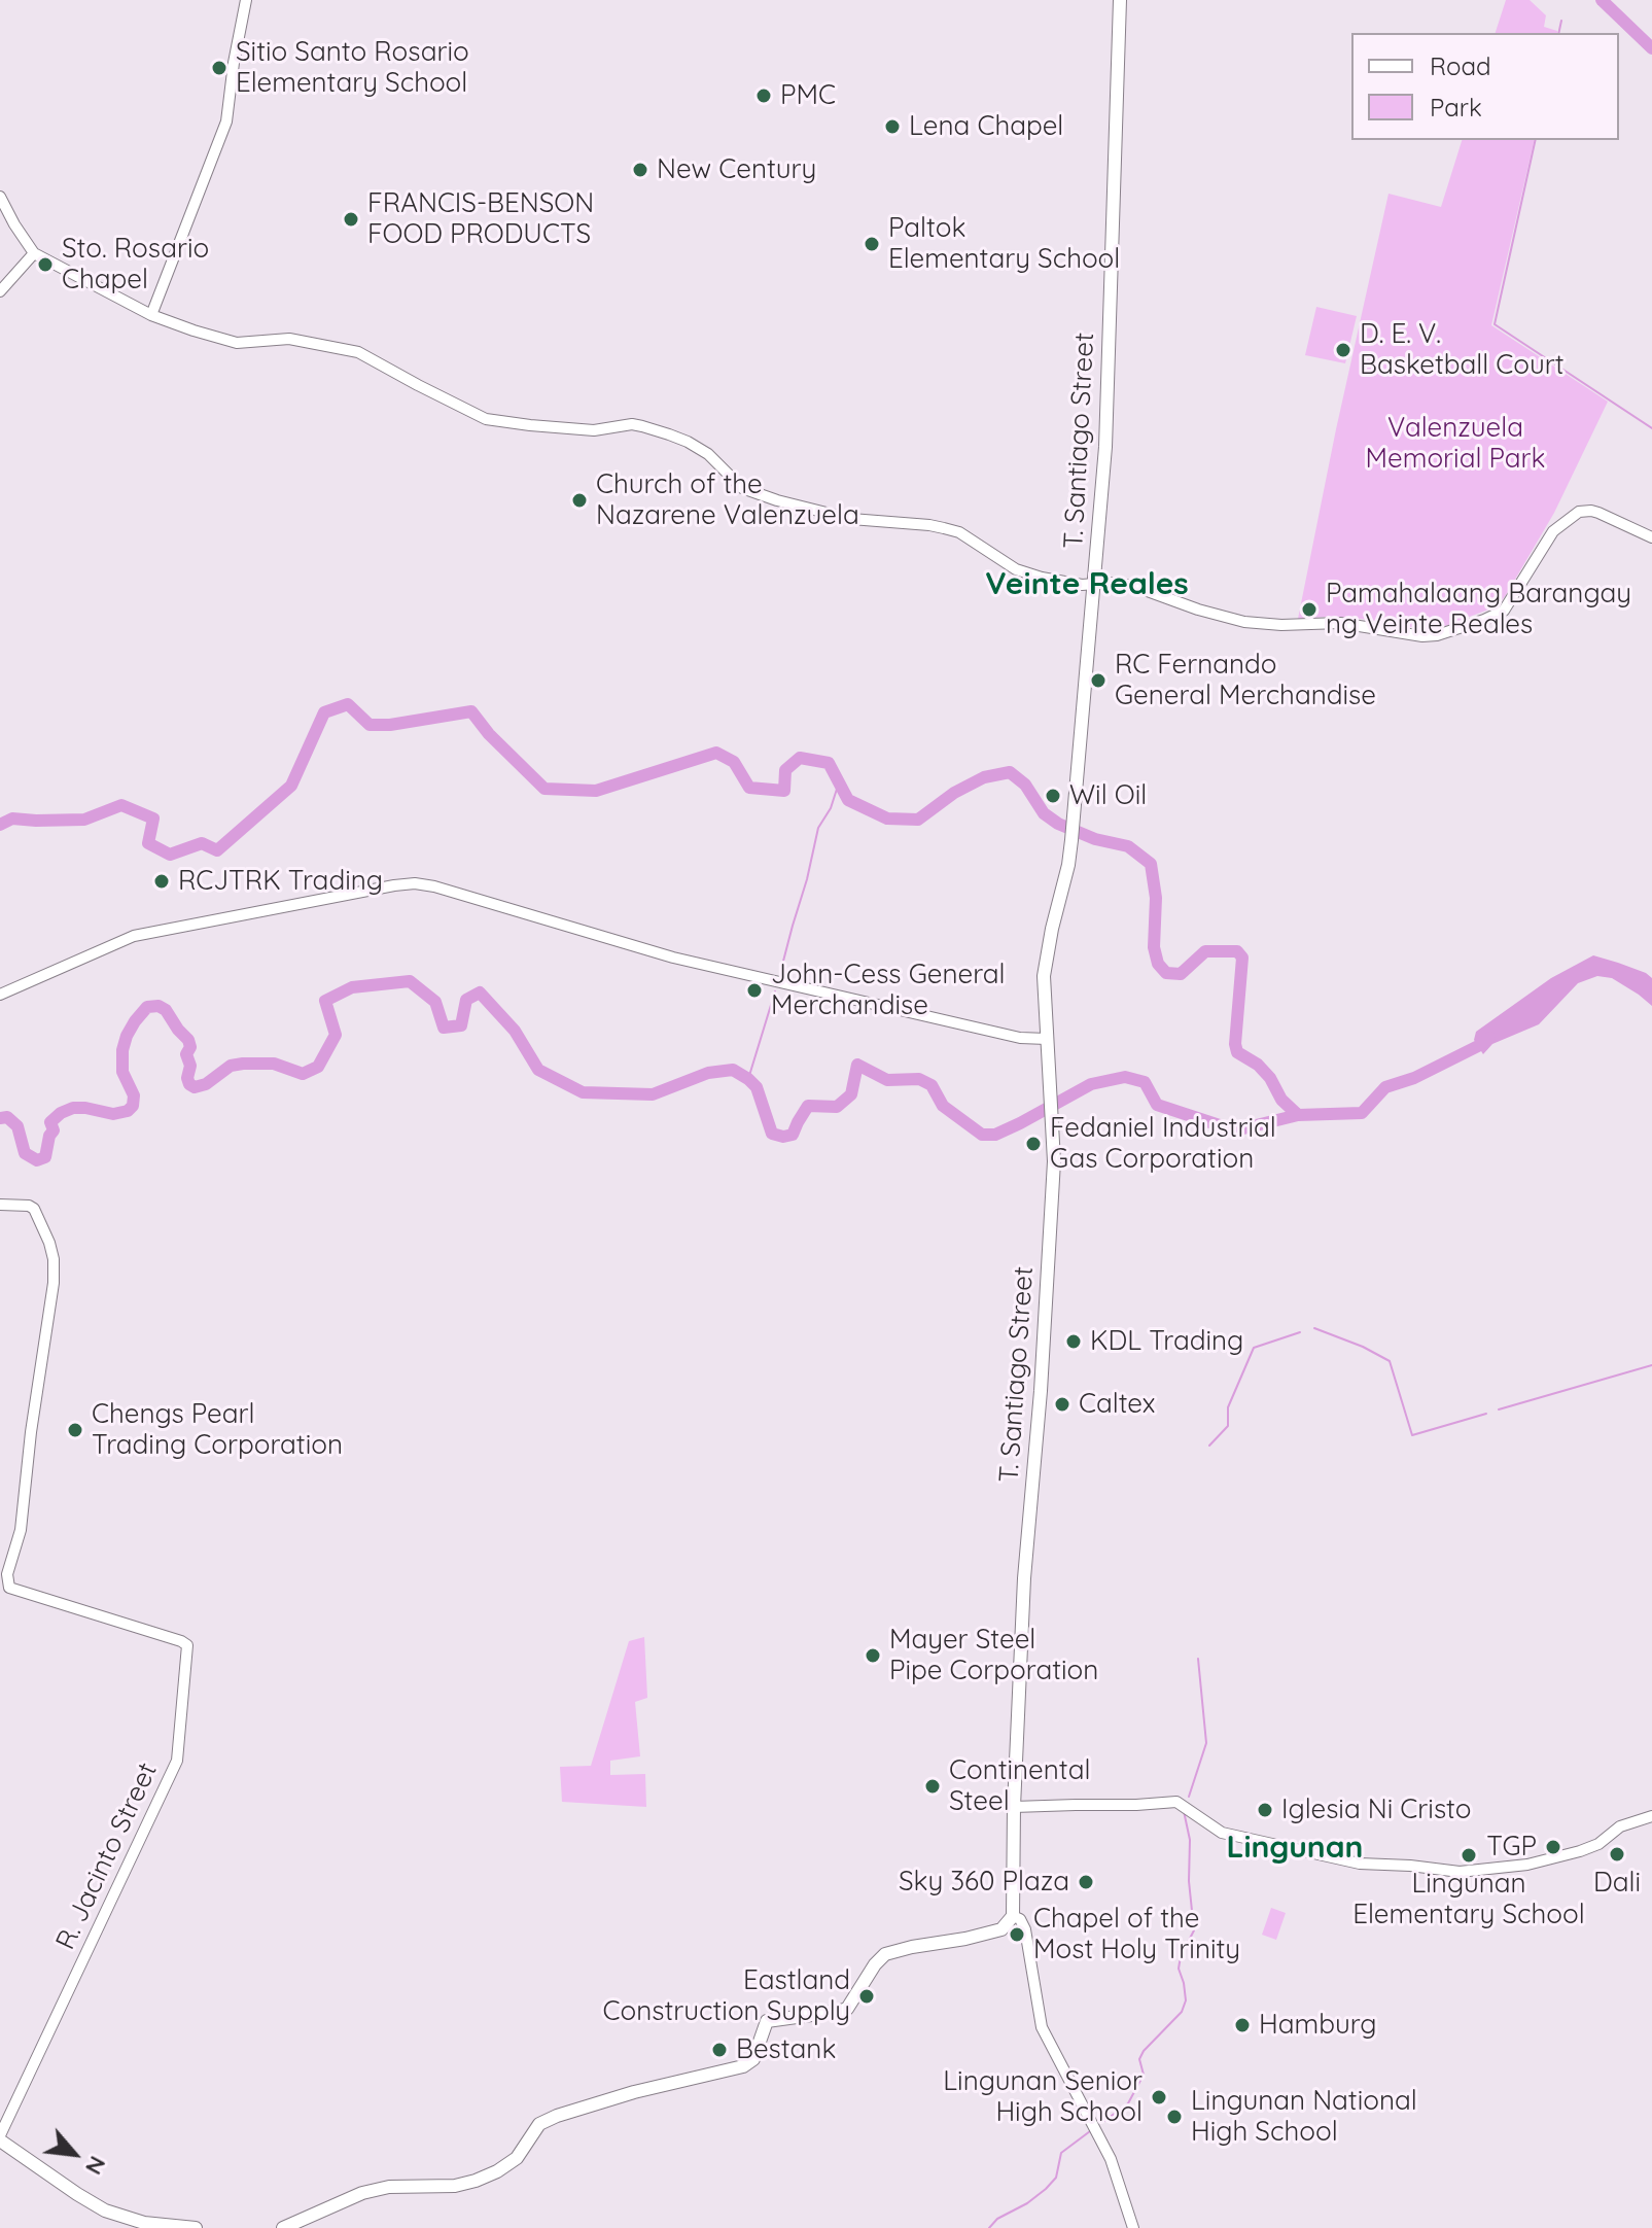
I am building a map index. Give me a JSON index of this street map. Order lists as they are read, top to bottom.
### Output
{
  "streets": {
    "main road": ["T. Santiago Street"],
    "street": ["R. Jacinto Street"]
  },
  "districts": ["Veinte Reales", "Lingunan"],
  "parks": ["Valenzuela Memorial Park"],
  "places": [
    "Sitio Santo Rosario Elementary School",
    "PMC",
    "Lena Chapel",
    "New Century",
    "FRANCIS-BENSON FOOD PRODUCTS",
    "Paltok Elementary School",
    "Sto. Rosario Chapel",
    "D. E. V. Basketball Court",
    "Church of the Nazarene Valenzuela",
    "Pamahalaang Barangay ng Veinte Reales",
    "RC Fernando General Merchandise",
    "Wil Oil",
    "RCJTRK Trading",
    "John-Cess General Merchandise",
    "Fedaniel Industrial Gas Corporation",
    "KDL Trading",
    "Caltex",
    "Chengs Pearl Trading Corporation",
    "Mayer Steel Pipe Corporation",
    "Continental Steel",
    "Iglesia Ni Cristo",
    "TGP",
    "Dali",
    "Lingunan Elementary School",
    "Sky 360 Plaza",
    "Chapel of the Most Holy Trinity",
    "Eastland Construction Supply",
    "Hamburg",
    "Bestank",
    "Lingunan Senior High School",
    "Lingunan National High School"
  ],
  "legend": ["Road", "Park"],
  "north": "bottom right"
}
